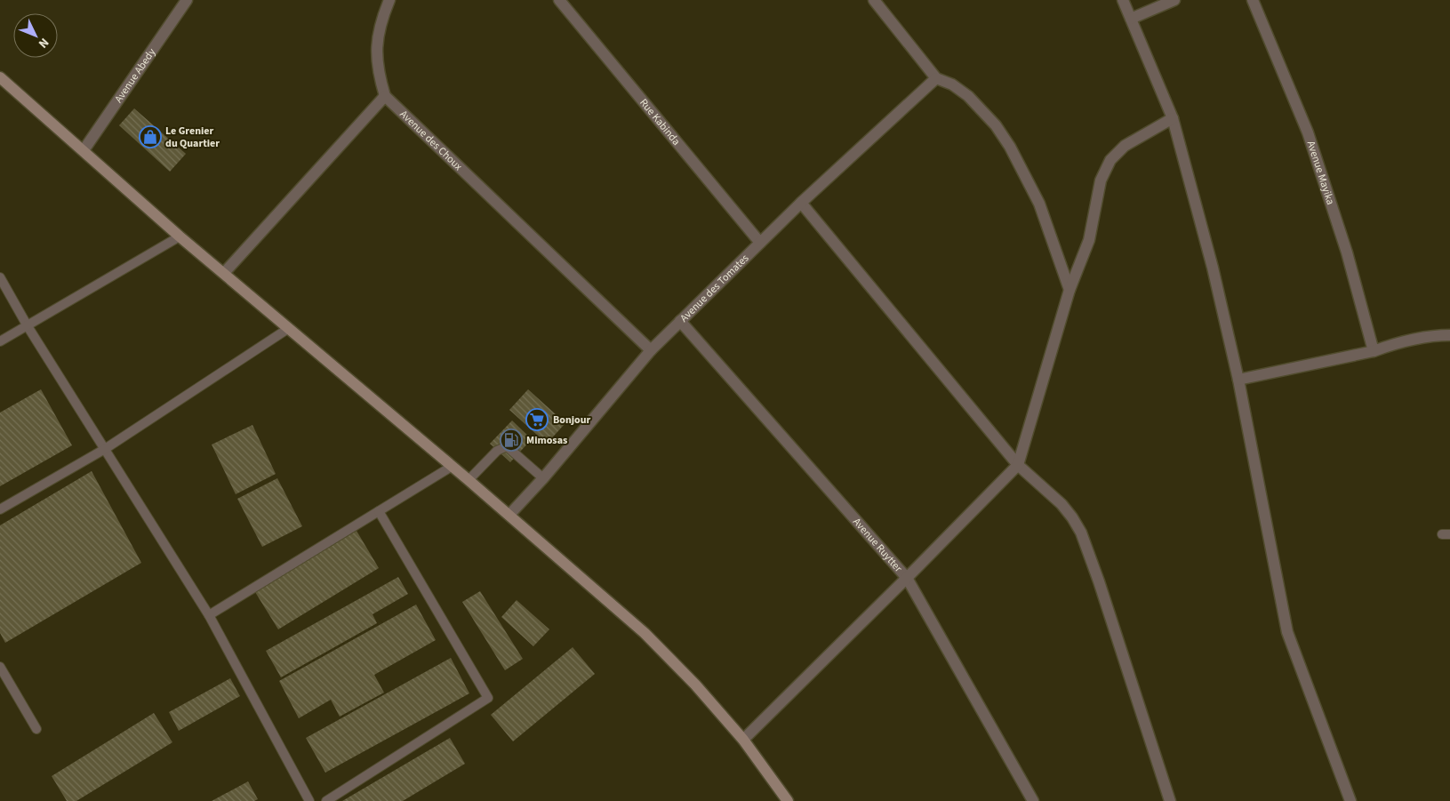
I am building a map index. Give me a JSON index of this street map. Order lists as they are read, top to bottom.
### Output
{
  "streets": {
    "street": [
      "Avenue Abedy",
      "Rue Kabinda",
      "Avenue des Choux",
      "Avenue Mayika",
      "Avenue des Tomates",
      "Avenue Ruytter"
    ]
  },
  "crossings": [
    ["Rue Kabinda", "Avenue des Tomates"],
    ["Avenue des Choux", "Avenue des Tomates"],
    ["Avenue des Tomates", "Avenue Ruytter"]
  ],
  "places": {
    "shop": ["Le Grenier du Quartier"],
    "supermarket": ["Bonjour"],
    "fuel station": ["Mimosas"]
  },
  "north": "bottom right"
}
